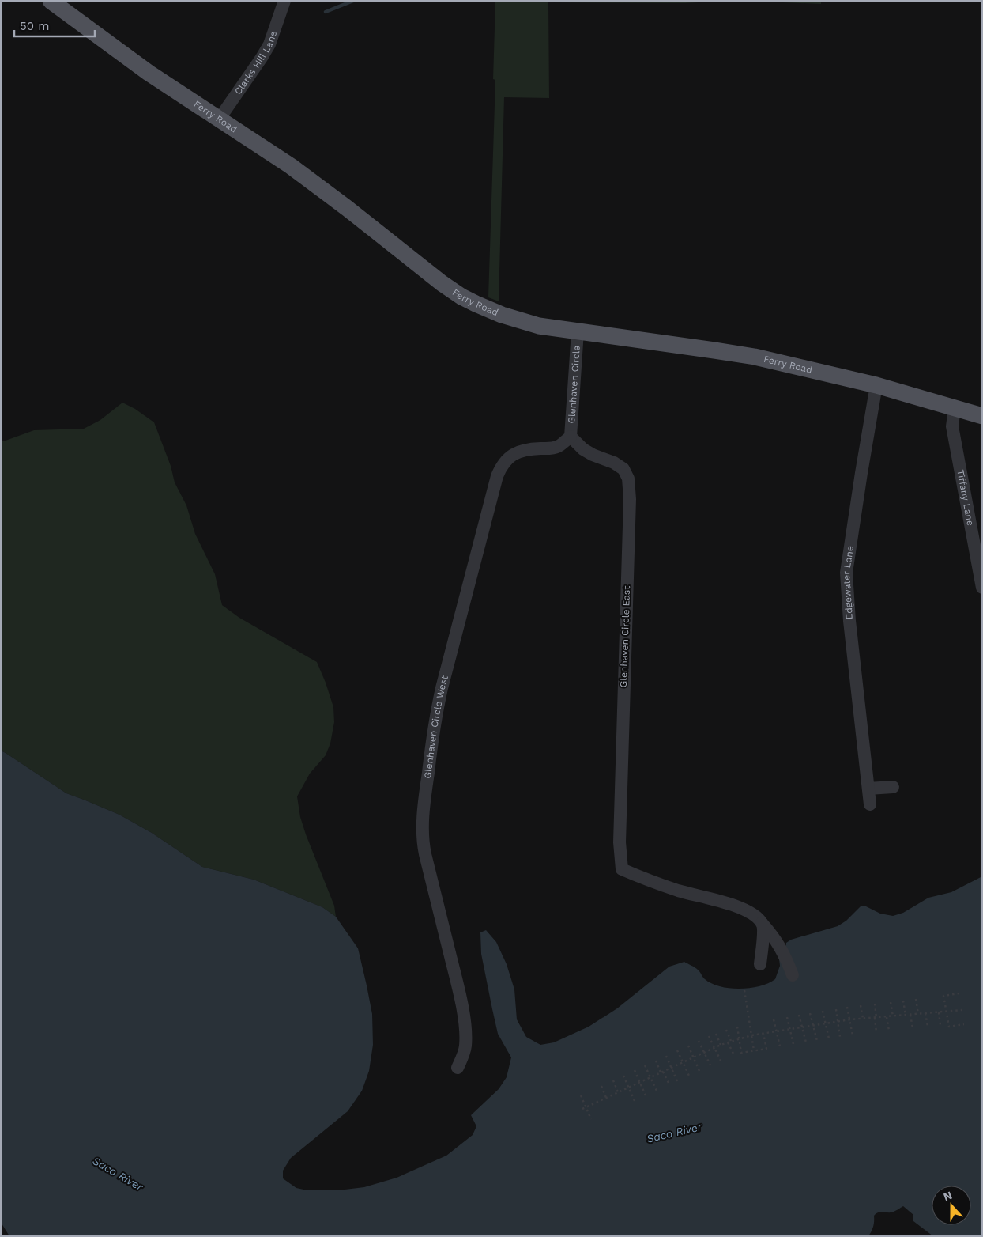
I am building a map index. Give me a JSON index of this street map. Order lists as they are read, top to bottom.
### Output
{
  "streets": {
    "main road": ["Ferry Road"],
    "street": [
      "Clarks Hill Lane",
      "Glenhaven Circle",
      "Tiffany Lane",
      "Edgewater Lane",
      "Glenhaven Circle East",
      "Glenhaven Circle West"
    ]
  },
  "crossings": [
    ["Clarks Hill Lane", "Ferry Road"],
    ["Ferry Road", "Glenhaven Circle"],
    ["Ferry Road", "Tiffany Lane"],
    ["Ferry Road", "Edgewater Lane"],
    ["Glenhaven Circle", "Glenhaven Circle East"],
    ["Glenhaven Circle", "Glenhaven Circle West"],
    ["Glenhaven Circle East", "Glenhaven Circle West"]
  ],
  "water": ["Saco River"],
  "scale_bar": "50 m",
  "north": "top"
}
